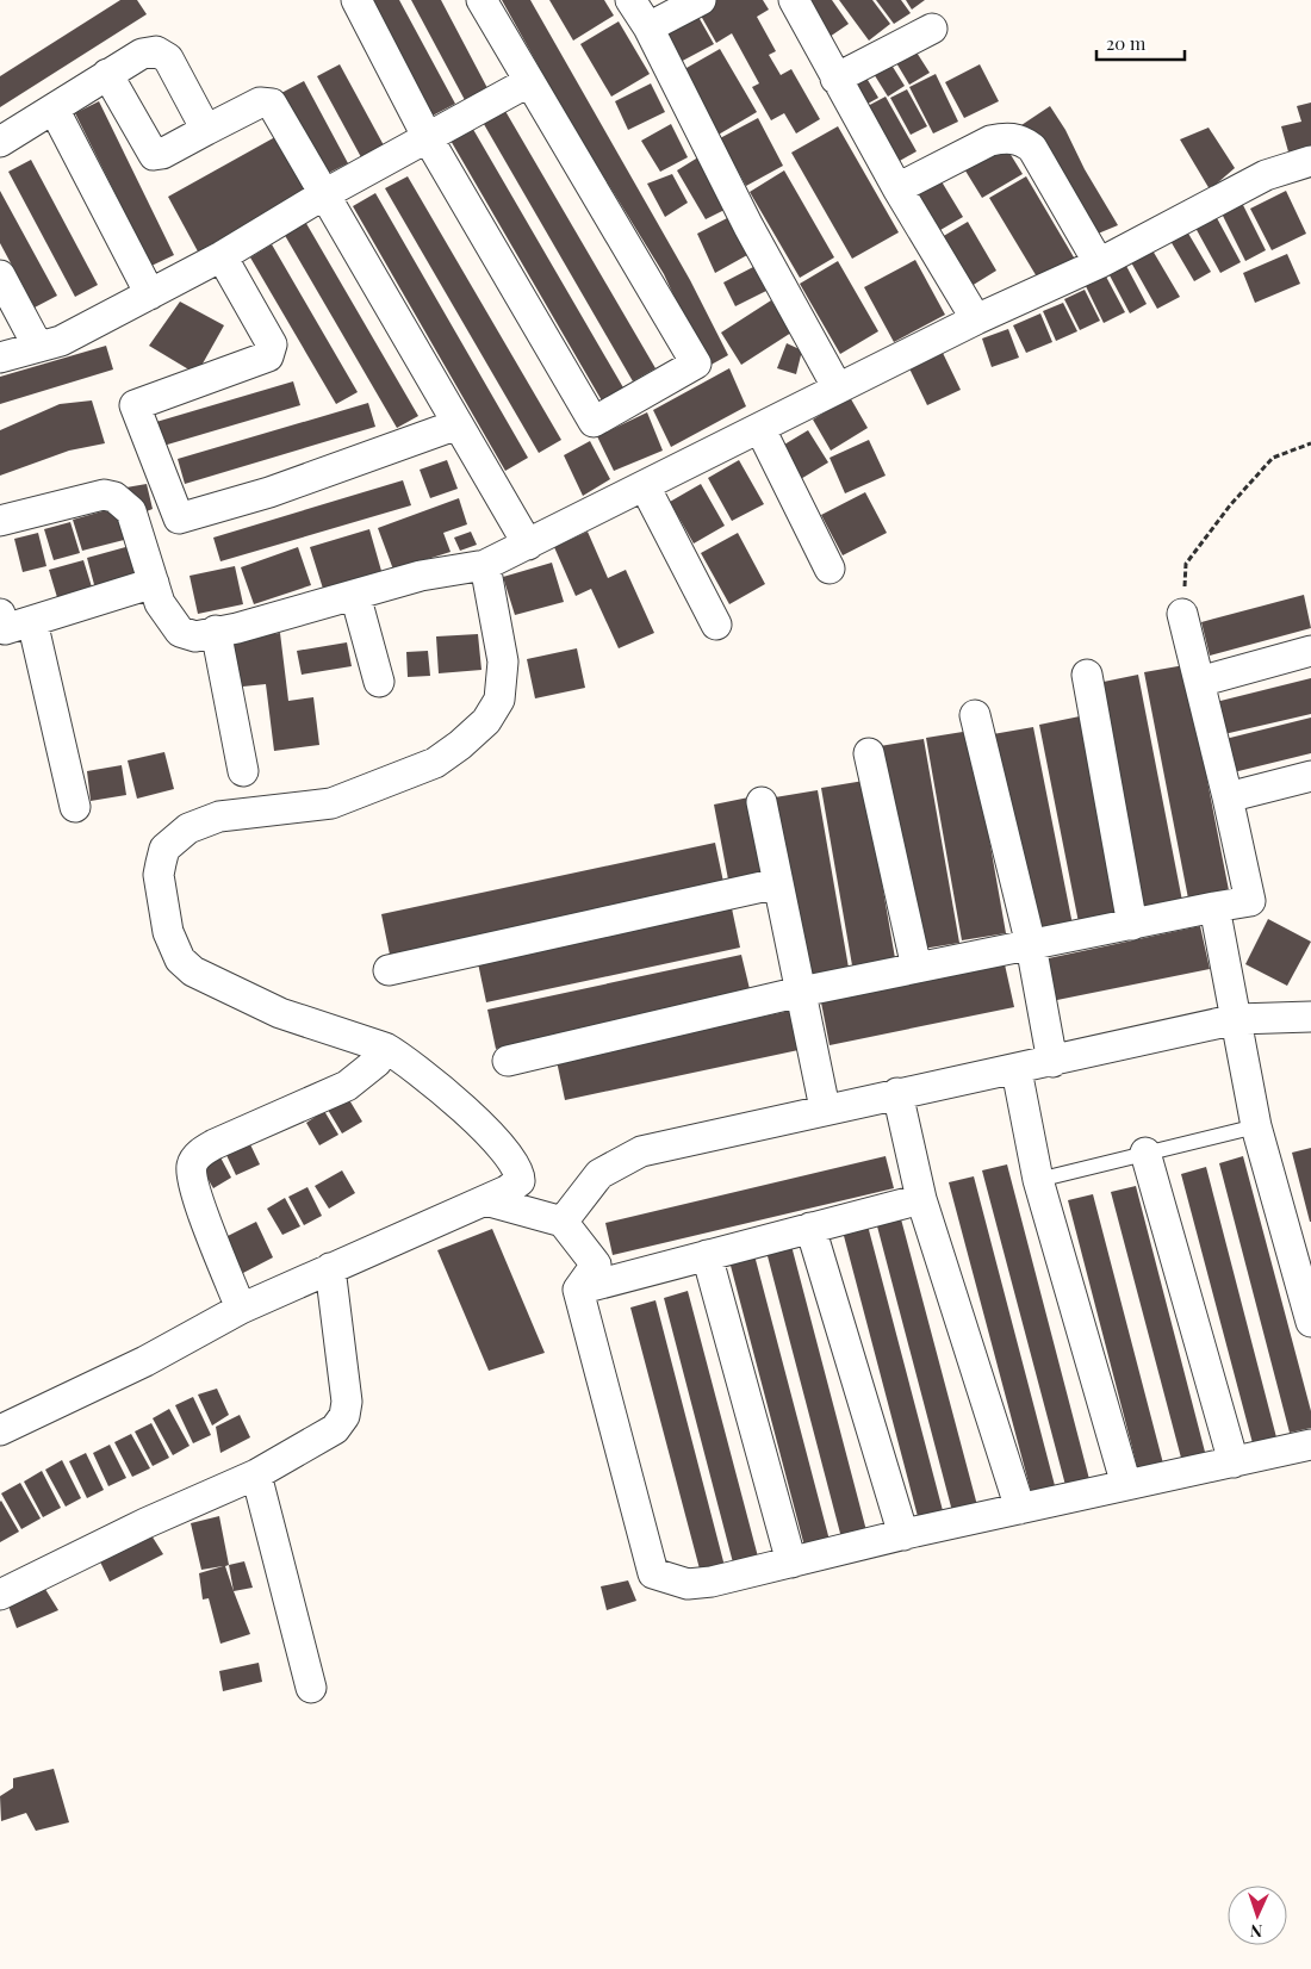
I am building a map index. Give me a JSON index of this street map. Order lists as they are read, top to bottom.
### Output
{
  "scale_bar": "20 m",
  "north": "bottom"
}
